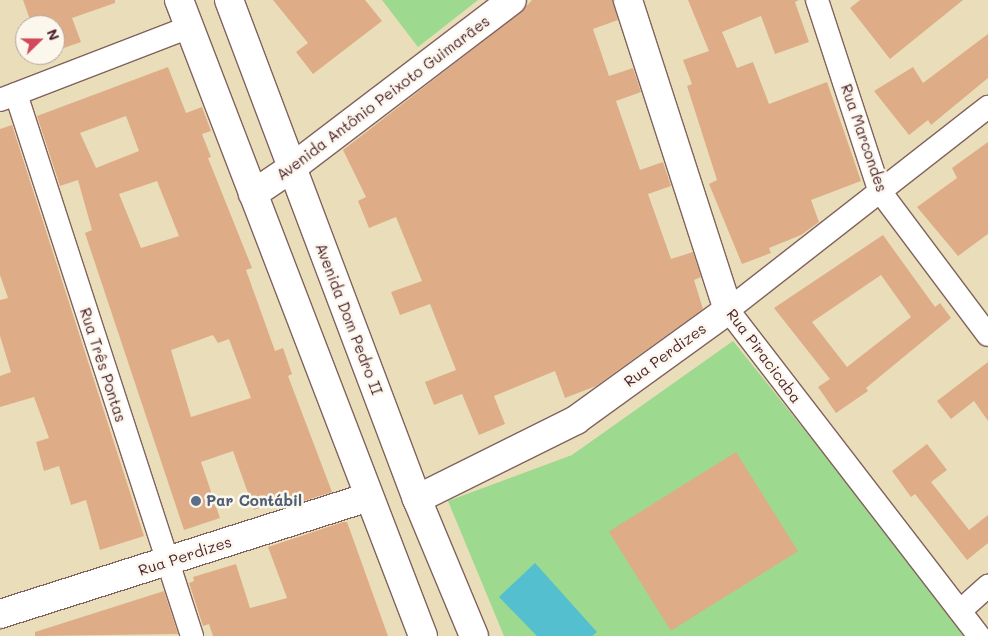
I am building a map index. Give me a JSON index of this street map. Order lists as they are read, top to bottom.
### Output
{
  "streets": {
    "street": [
      "Avenida Antônio Peixoto Guimarães",
      "Rua Marcondes",
      "Avenida Dom Pedro II",
      "Rua Perdizes",
      "Rua Piracicaba",
      "Rua Três Pontas"
    ]
  },
  "crossings": [
    ["Avenida Antônio Peixoto Guimarães", "Avenida Dom Pedro II"],
    ["Rua Marcondes", "Rua Perdizes"],
    ["Avenida Dom Pedro II", "Rua Perdizes"],
    ["Rua Perdizes", "Rua Piracicaba"],
    ["Rua Perdizes", "Rua Três Pontas"]
  ],
  "places": ["Par Contábil"],
  "north": "right"
}
